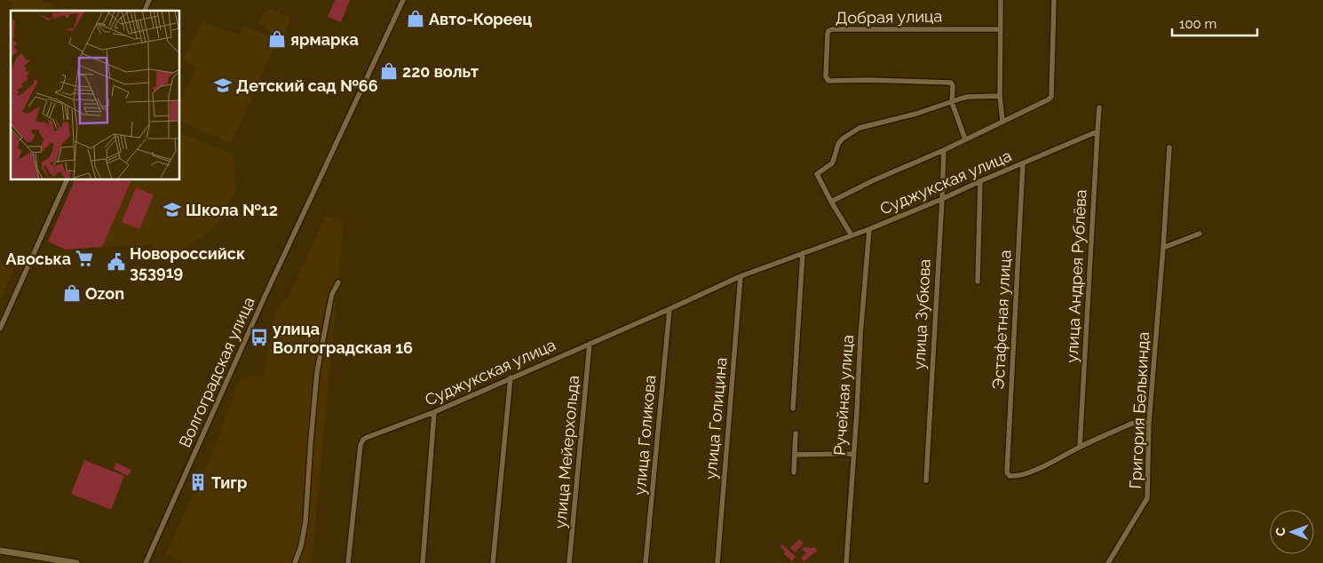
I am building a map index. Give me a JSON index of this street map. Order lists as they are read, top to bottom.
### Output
{
  "streets": {
    "street": [
      "Добрая улица",
      "Суджукская улица",
      "улица Андрея Рублёва",
      "улица Зубкова",
      "Эстафетная улица",
      "Волгоградская улица",
      "Ручейная улица",
      "Григория Белькинда",
      "улица Голицина",
      "улица Голикова",
      "улица Мейерхольда"
    ]
  },
  "crossings": [
    ["Суджукская улица", "улица Андрея Рублёва"],
    ["Суджукская улица", "улица Зубкова"],
    ["Суджукская улица", "Эстафетная улица"],
    ["Суджукская улица", "Ручейная улица"],
    ["Суджукская улица", "улица Голицина"],
    ["Суджукская улица", "улица Голикова"],
    ["Суджукская улица", "улица Мейерхольда"],
    ["улица Андрея Рублёва", "Эстафетная улица"]
  ],
  "places": {
    "shop": [
      "Авто-Кореец",
      "ярмарка",
      "220 вольт",
      "Ozon"
    ],
    "school or university": ["Детский сад №66", "Школа №12"],
    "supermarket": ["Авоська"],
    "public building": ["Новороссийск 353919"],
    "bus stop": ["улица Волгоградская 16"],
    "building": ["Тигр"]
  },
  "scale_bar": "100 m",
  "north": "left"
}
